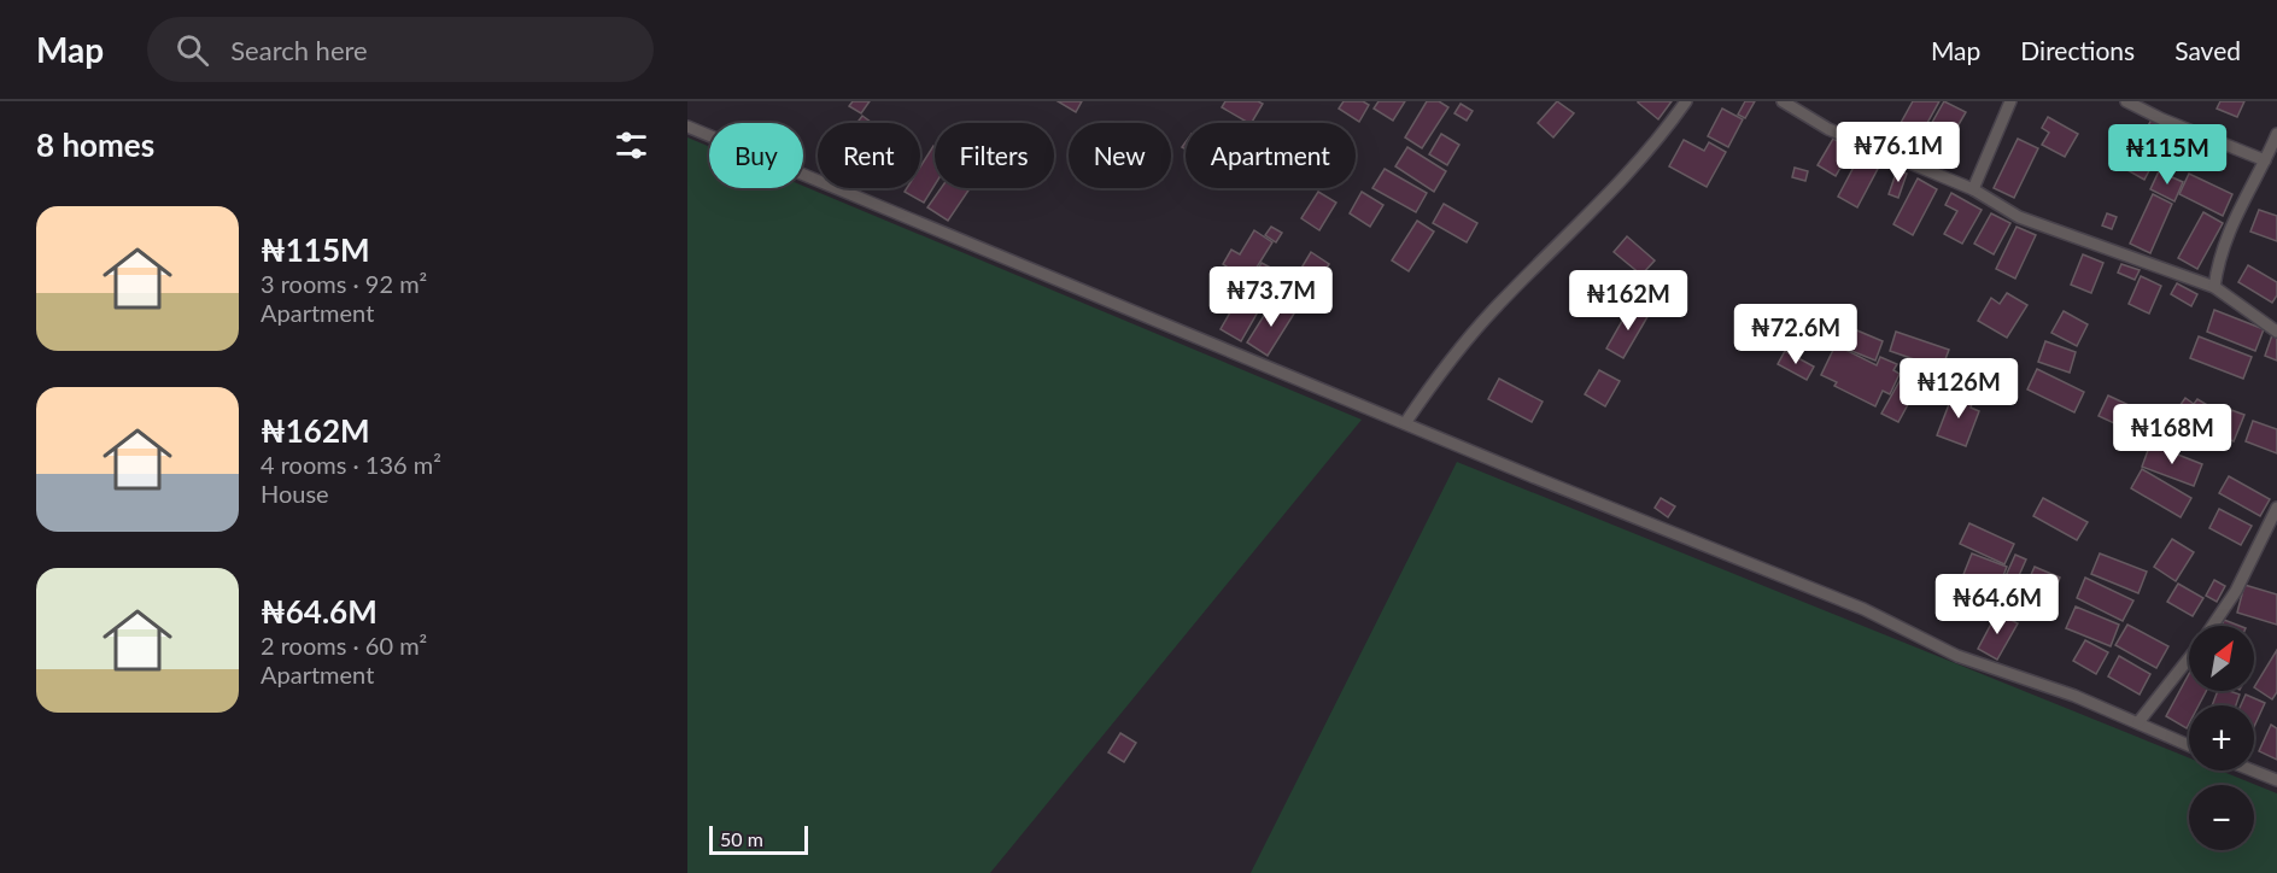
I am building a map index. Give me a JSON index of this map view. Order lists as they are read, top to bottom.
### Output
{
  "scale_bar": "50 m",
  "north": "top right",
  "page": {
    "header": "Map",
    "search": "Search here",
    "nav": ["Map", "Directions", "Saved"],
    "heading": "8 homes",
    "price": [
      "₦76.1M",
      "₦115M",
      "₦73.7M",
      "₦162M",
      "₦72.6M",
      "₦126M",
      "₦168M",
      "₦64.6M"
    ],
    "chip": [
      "Buy",
      "Rent",
      "Filters",
      "New",
      "Apartment"
    ],
    "list": [
      {
        "name": "₦115M",
        "note": "3 rooms · 92 m² · Apartment"
      },
      {
        "name": "₦162M",
        "note": "4 rooms · 136 m² · House"
      },
      {
        "name": "₦64.6M",
        "note": "2 rooms · 60 m² · Apartment"
      }
    ],
    "map_buttons": ["+", "−"],
    "scale": "50 m"
  }
}
